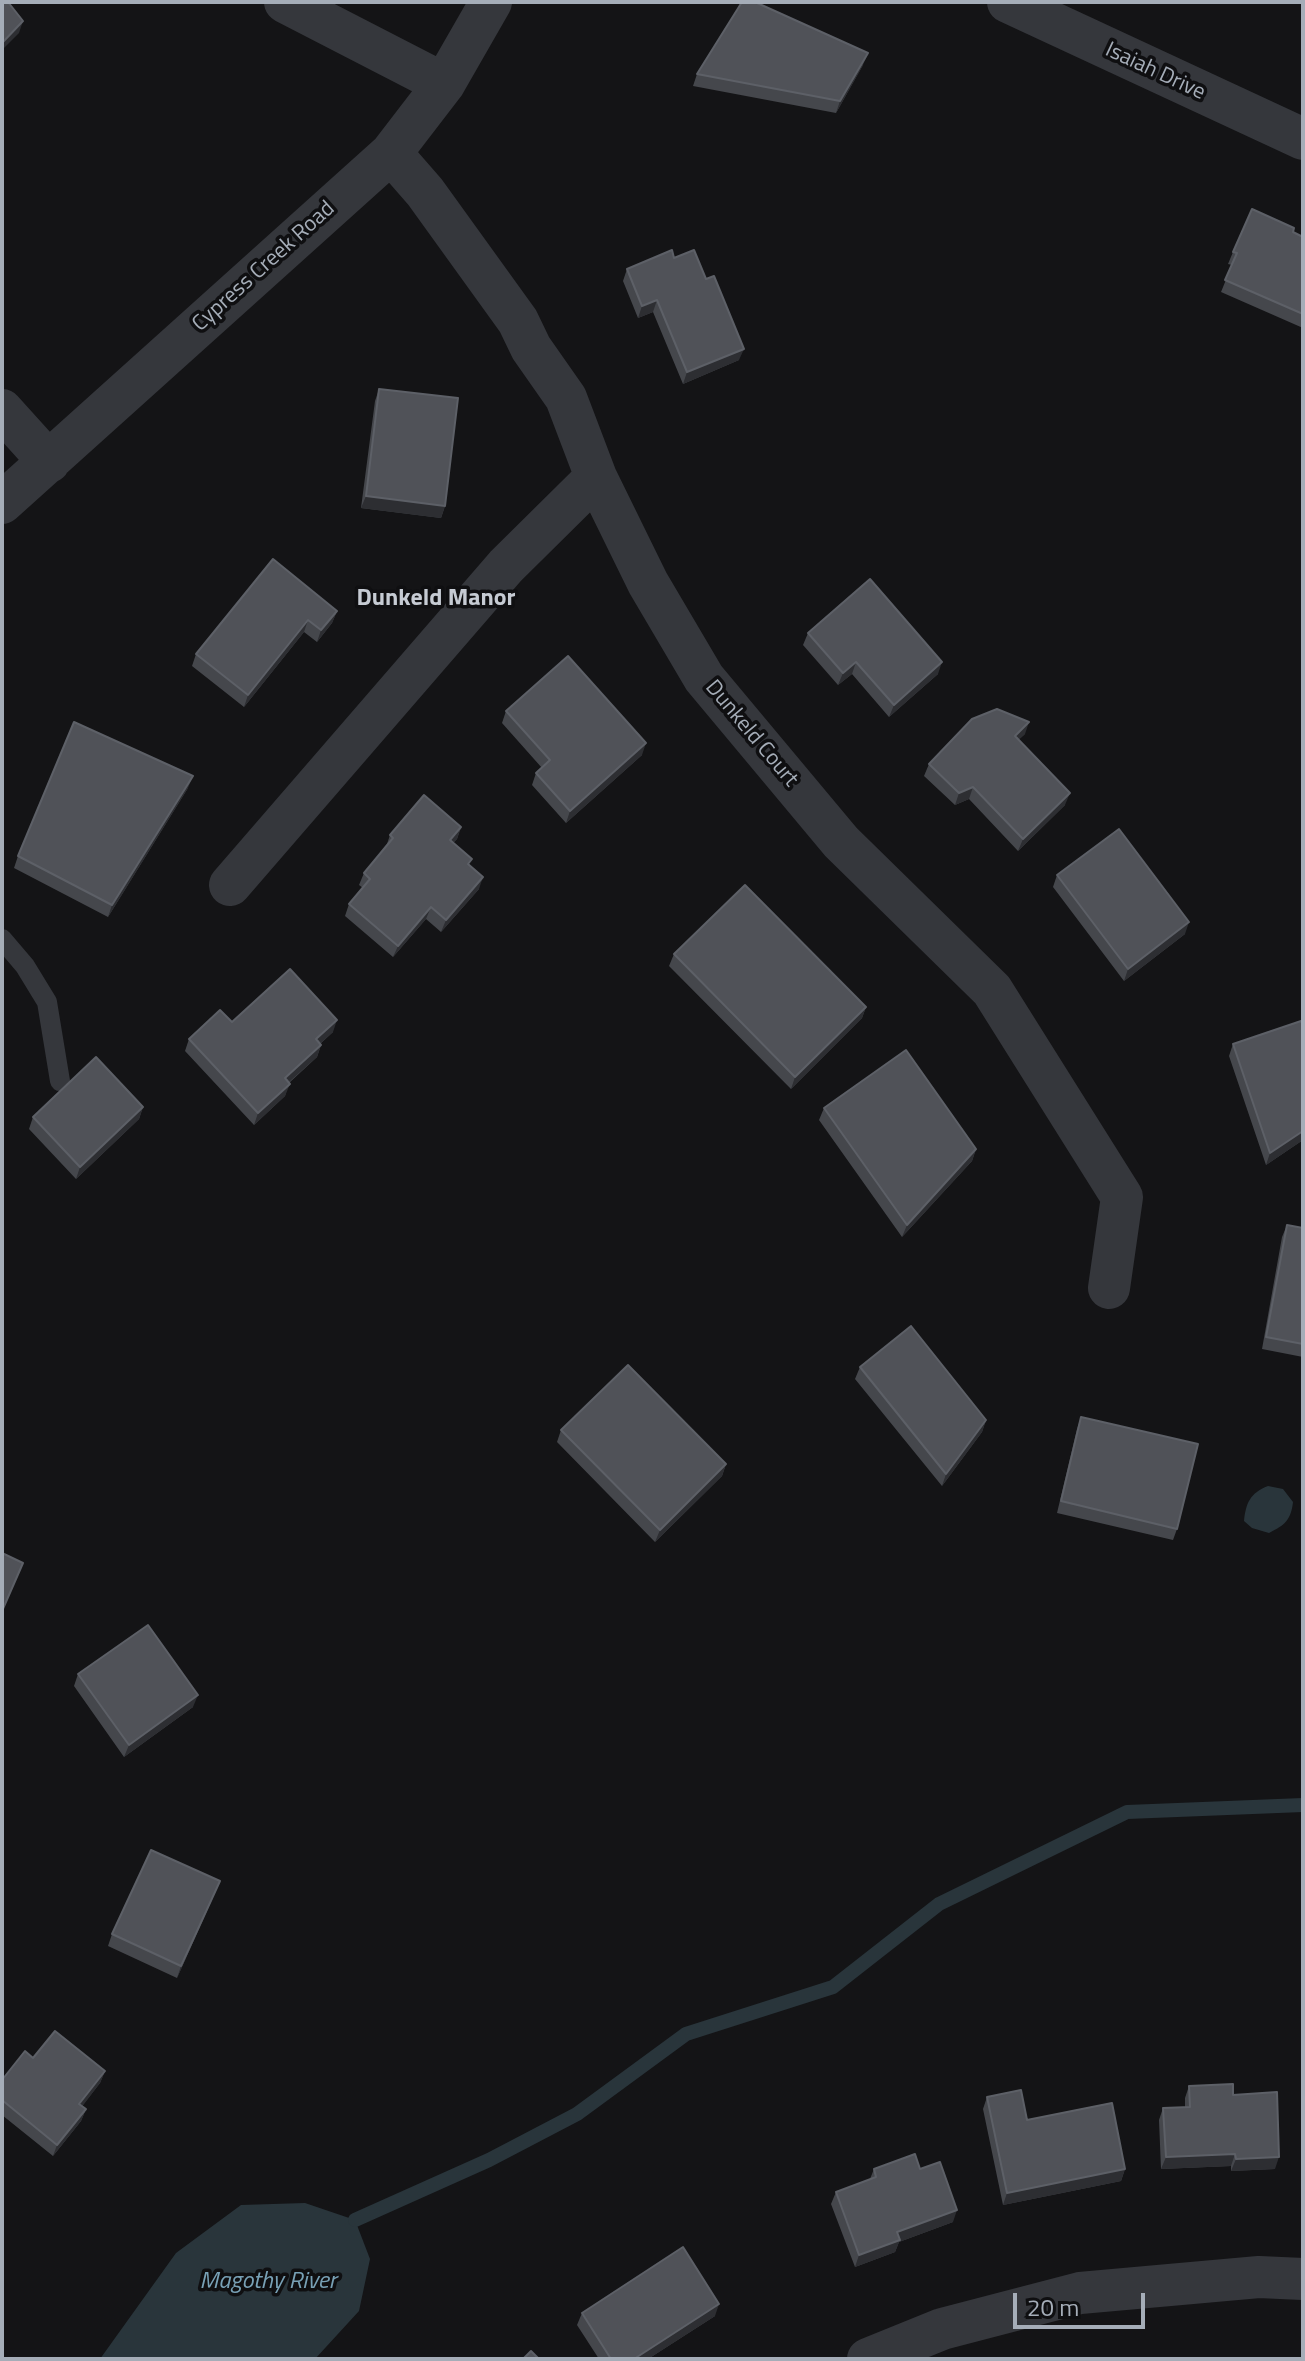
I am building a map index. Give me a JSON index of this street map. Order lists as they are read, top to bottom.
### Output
{
  "streets": {
    "street": ["Isaiah Drive", "Cypress Creek Road", "Dunkeld Court"]
  },
  "crossings": [
    ["Cypress Creek Road", "Dunkeld Court"]
  ],
  "districts": ["Dunkeld Manor"],
  "water": ["Magothy River"],
  "scale_bar": "20 m"
}
